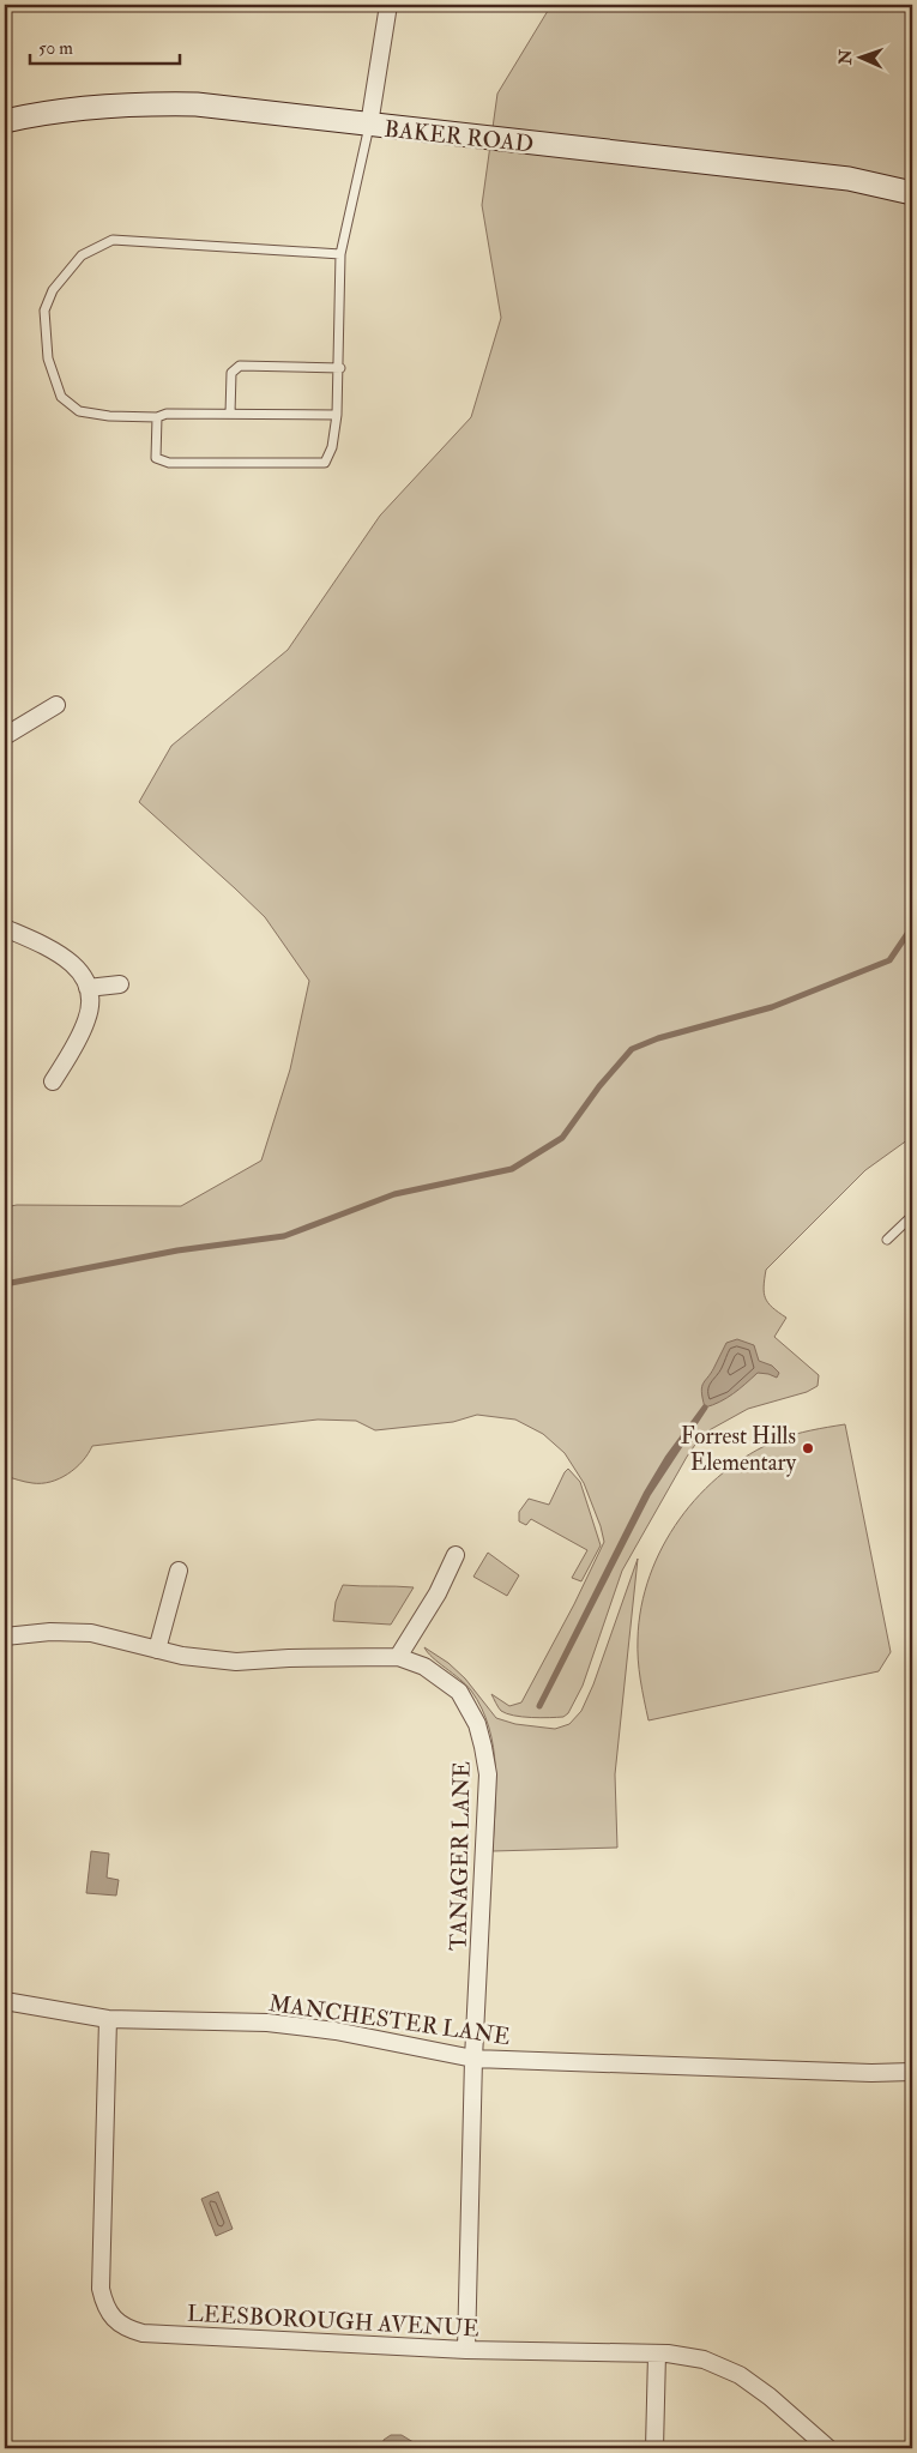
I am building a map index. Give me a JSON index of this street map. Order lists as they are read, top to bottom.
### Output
{
  "streets": {
    "main road": ["BAKER ROAD"],
    "street": ["TANAGER LANE", "MANCHESTER LANE", "LEESBOROUGH AVENUE"]
  },
  "crossings": [
    ["TANAGER LANE", "MANCHESTER LANE"],
    ["TANAGER LANE", "LEESBOROUGH AVENUE"],
    ["MANCHESTER LANE", "LEESBOROUGH AVENUE"]
  ],
  "places": ["Forrest Hills Elementary"],
  "scale_bar": "50 m",
  "north": "left"
}
